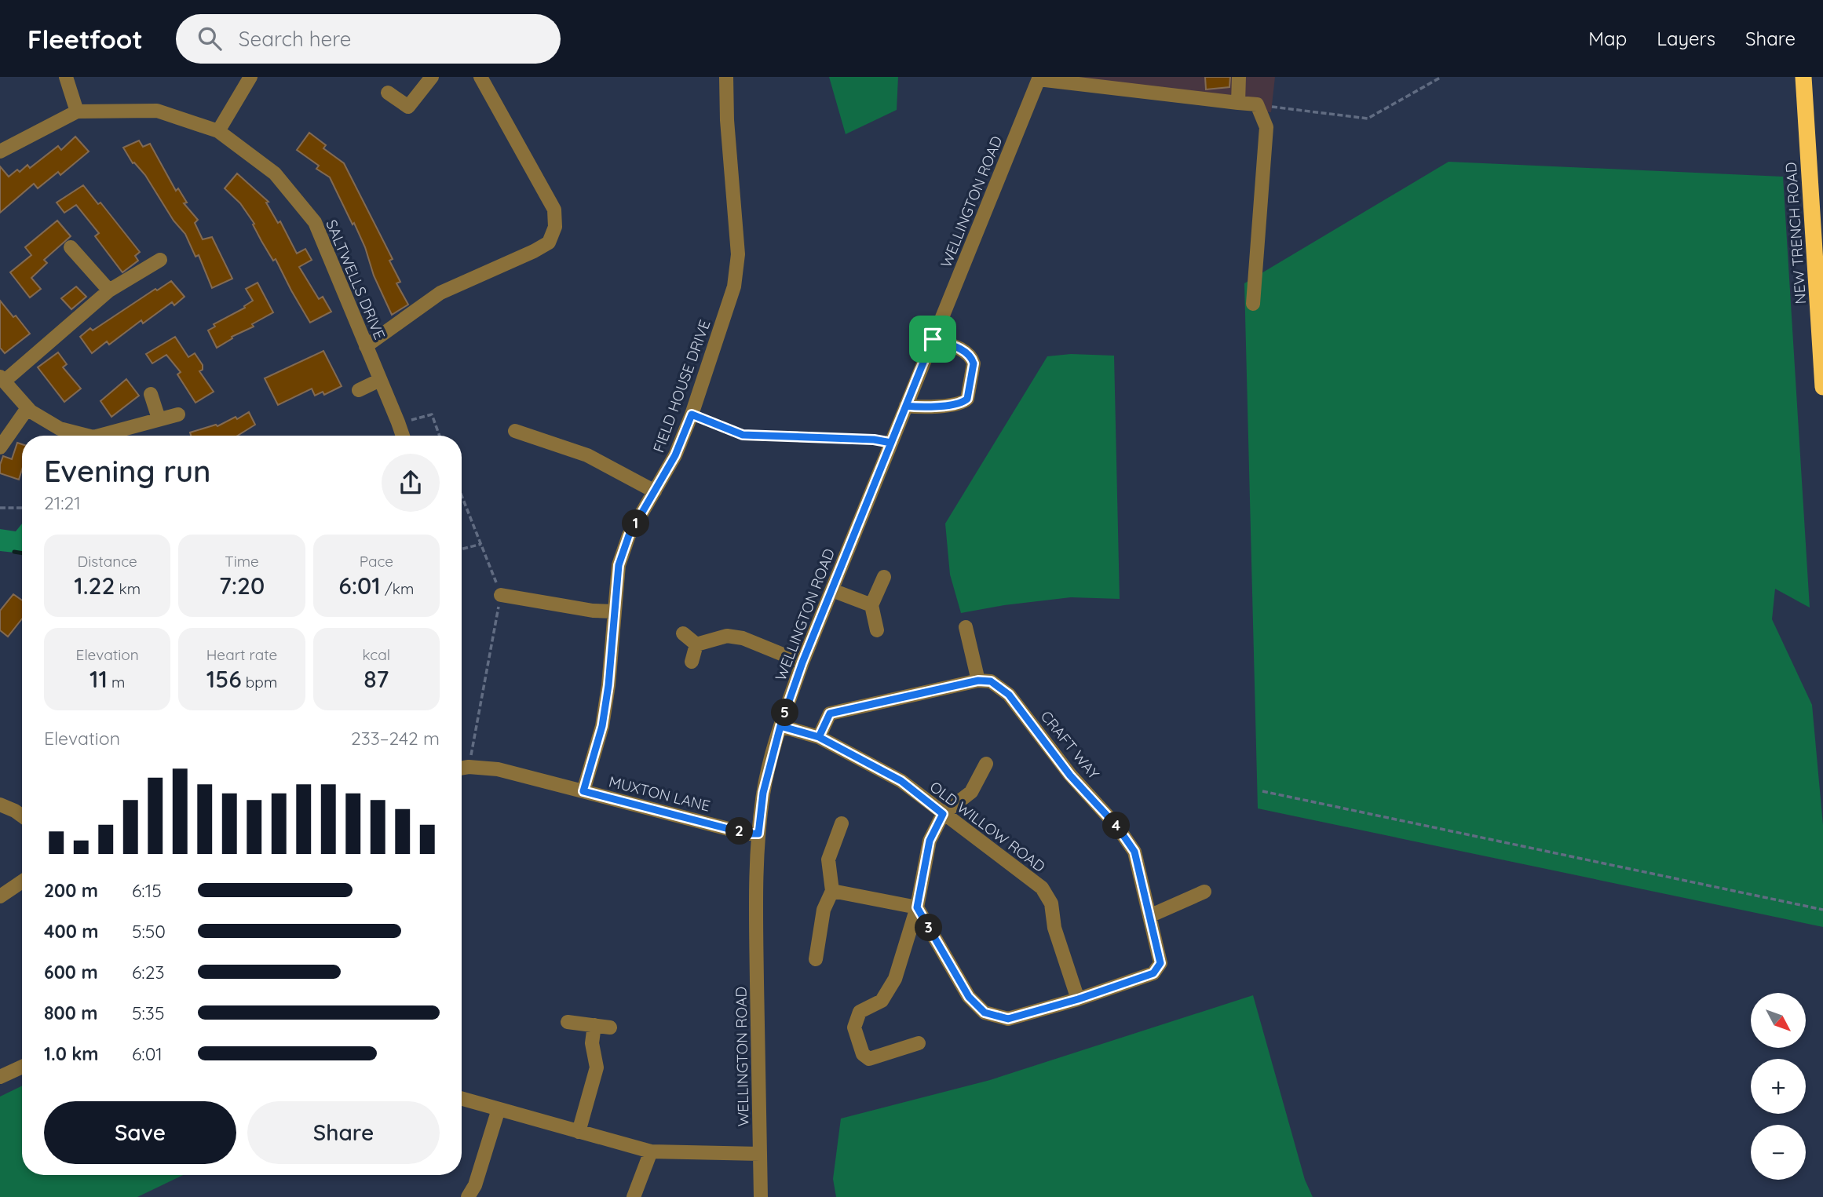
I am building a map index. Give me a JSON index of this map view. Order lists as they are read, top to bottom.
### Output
{
  "streets": {
    "highway": ["NEW TRENCH ROAD"],
    "street": [
      "WELLINGTON ROAD",
      "SALTWELLS DRIVE",
      "FIELD HOUSE DRIVE",
      "CRAFT WAY",
      "MUXTON LANE",
      "OLD WILLOW ROAD"
    ]
  },
  "crossings": [
    ["WELLINGTON ROAD", "MUXTON LANE"],
    ["FIELD HOUSE DRIVE", "MUXTON LANE"],
    ["CRAFT WAY", "OLD WILLOW ROAD"]
  ],
  "north": "bottom right",
  "page": {
    "header": "Fleetfoot",
    "search": "Search here",
    "nav": ["Map", "Layers", "Share"],
    "heading": ["Evening run", "21:21"],
    "pins": [
      "1",
      "5",
      "4",
      "2",
      "3"
    ],
    "stats": [
      ["Distance", "1.22 km"],
      ["Time", "7:20"],
      ["Pace", "6:01 /km"],
      ["Elevation", "11 m"],
      ["Heart rate", "156 bpm"],
      ["kcal", "87"]
    ],
    "chart": ["Elevation", "233–242 m"],
    "list": [
      {
        "name": "200 m",
        "note": "6:15"
      },
      {
        "name": "400 m",
        "note": "5:50"
      },
      {
        "name": "600 m",
        "note": "6:23"
      },
      {
        "name": "800 m",
        "note": "5:35"
      },
      {
        "name": "1.0 km",
        "note": "6:01"
      }
    ],
    "map_buttons": ["+", "−"],
    "buttons": ["Save", "Share"]
  }
}
